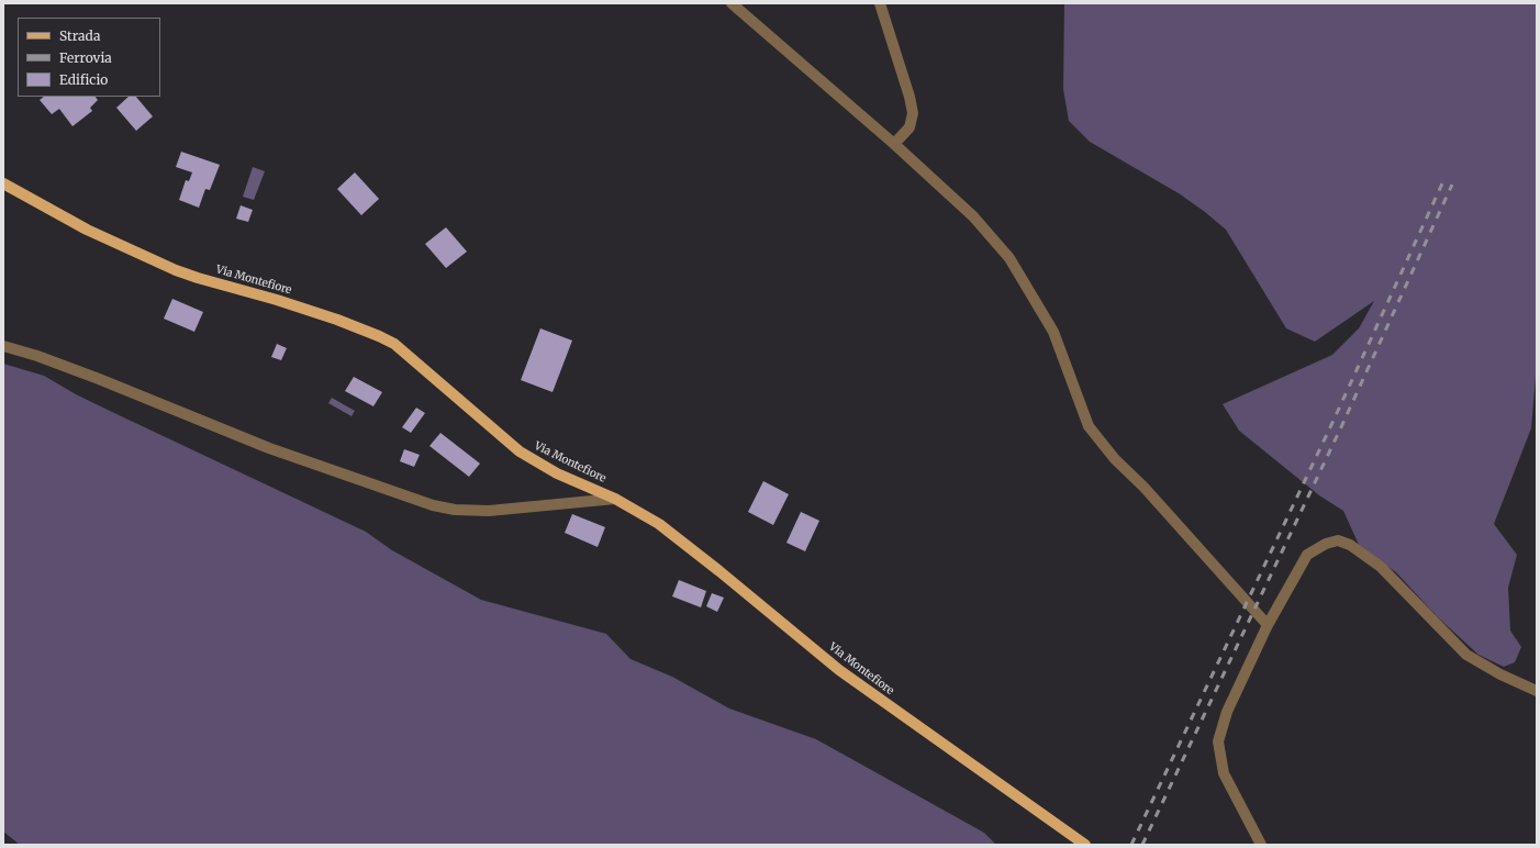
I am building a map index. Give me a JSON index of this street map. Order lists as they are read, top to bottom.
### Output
{
  "streets": {
    "main road": ["Via Montefiore"]
  },
  "legend": ["Strada", "Ferrovia", "Edificio"]
}
